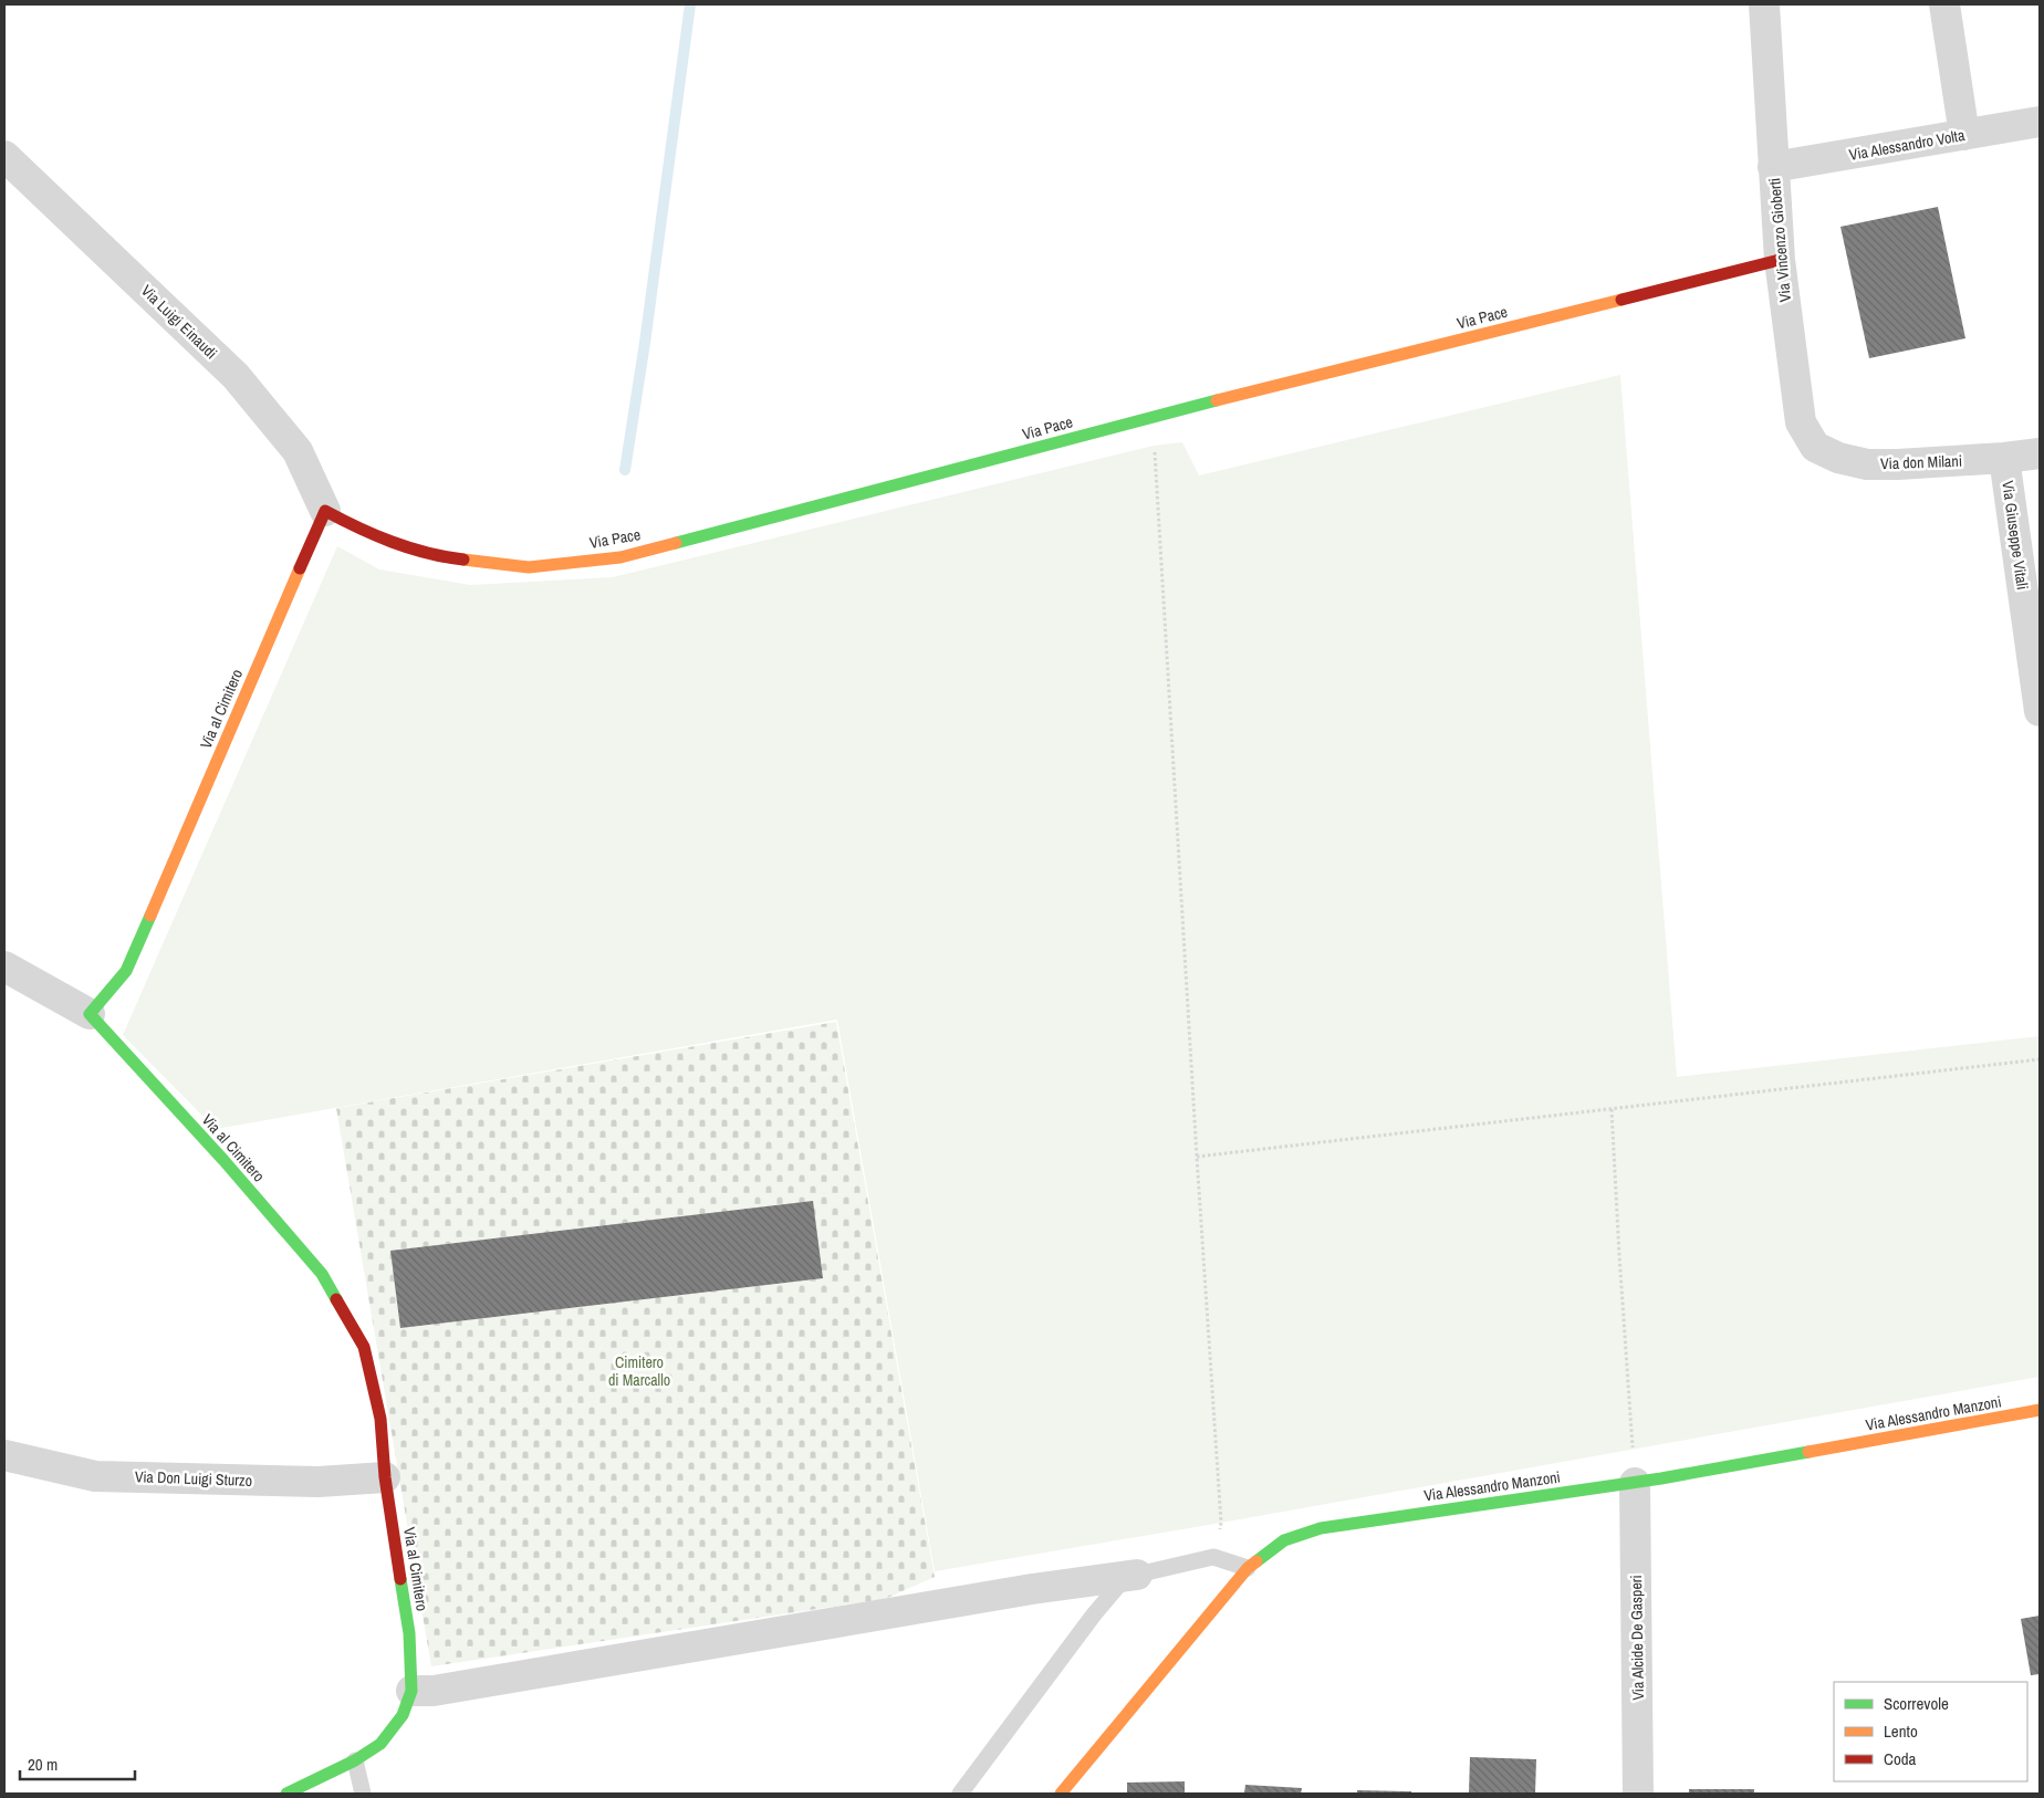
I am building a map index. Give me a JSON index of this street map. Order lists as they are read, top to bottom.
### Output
{
  "streets": {
    "street": [
      "Via Alessandro Volta",
      "Via Vincenzo Gioberti",
      "Via Pace",
      "Via Luigi Einaudi",
      "Via don Milani",
      "Via Giuseppe Vitali",
      "Via al Cimitero",
      "Via Alessandro Manzoni",
      "Via Don Luigi Sturzo",
      "Via Alcide De Gasperi"
    ]
  },
  "crossings": [
    ["Via Alessandro Volta", "Via Vincenzo Gioberti"],
    ["Via Vincenzo Gioberti", "Via Pace"],
    ["Via Vincenzo Gioberti", "Via don Milani"],
    ["Via Pace", "Via Luigi Einaudi"],
    ["Via Pace", "Via al Cimitero"],
    ["Via Luigi Einaudi", "Via al Cimitero"],
    ["Via don Milani", "Via Giuseppe Vitali"],
    ["Via al Cimitero", "Via Don Luigi Sturzo"],
    ["Via Alessandro Manzoni", "Via Alcide De Gasperi"]
  ],
  "parks": ["Cimitero di Marcallo"],
  "legend": ["Scorrevole", "Lento", "Coda"],
  "scale_bar": "20 m"
}
